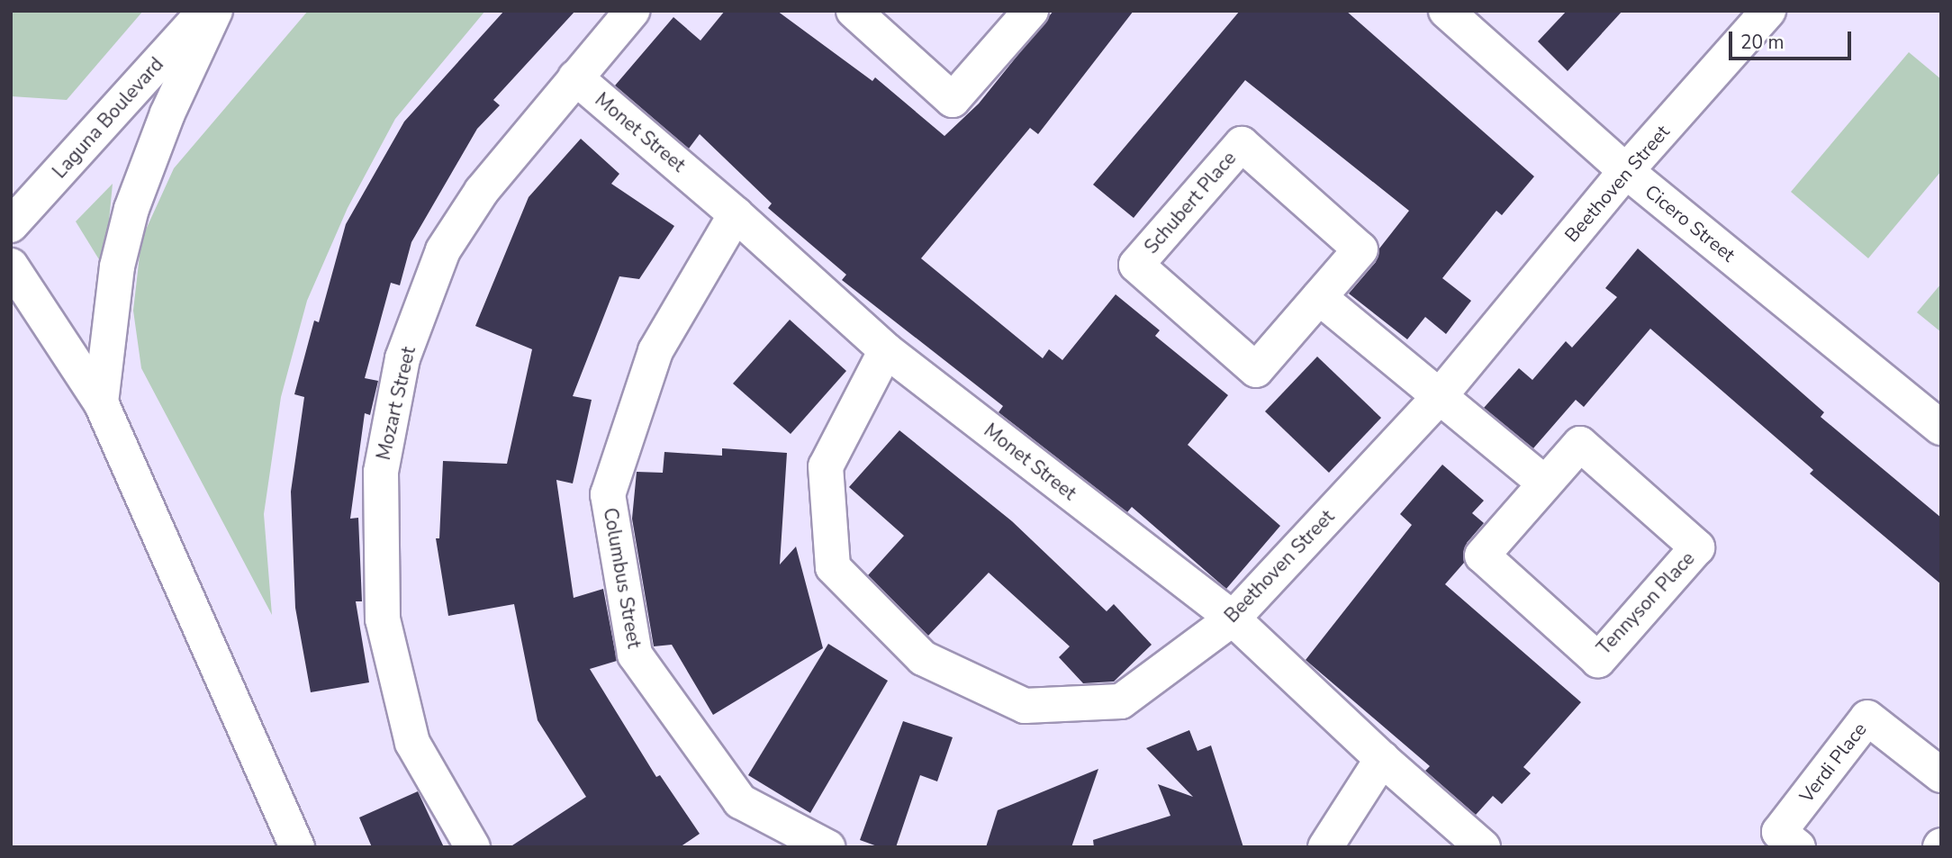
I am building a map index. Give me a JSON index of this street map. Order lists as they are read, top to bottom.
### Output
{
  "streets": {
    "street": [
      "Laguna Boulevard",
      "Monet Street",
      "Beethoven Street",
      "Schubert Place",
      "Cicero Street",
      "Mozart Street",
      "Columbus Street",
      "Tennyson Place",
      "Verdi Place"
    ]
  },
  "crossings": [
    ["Monet Street", "Beethoven Street"],
    ["Monet Street", "Mozart Street"],
    ["Monet Street", "Columbus Street"],
    ["Beethoven Street", "Cicero Street"]
  ],
  "scale_bar": "20 m"
}
